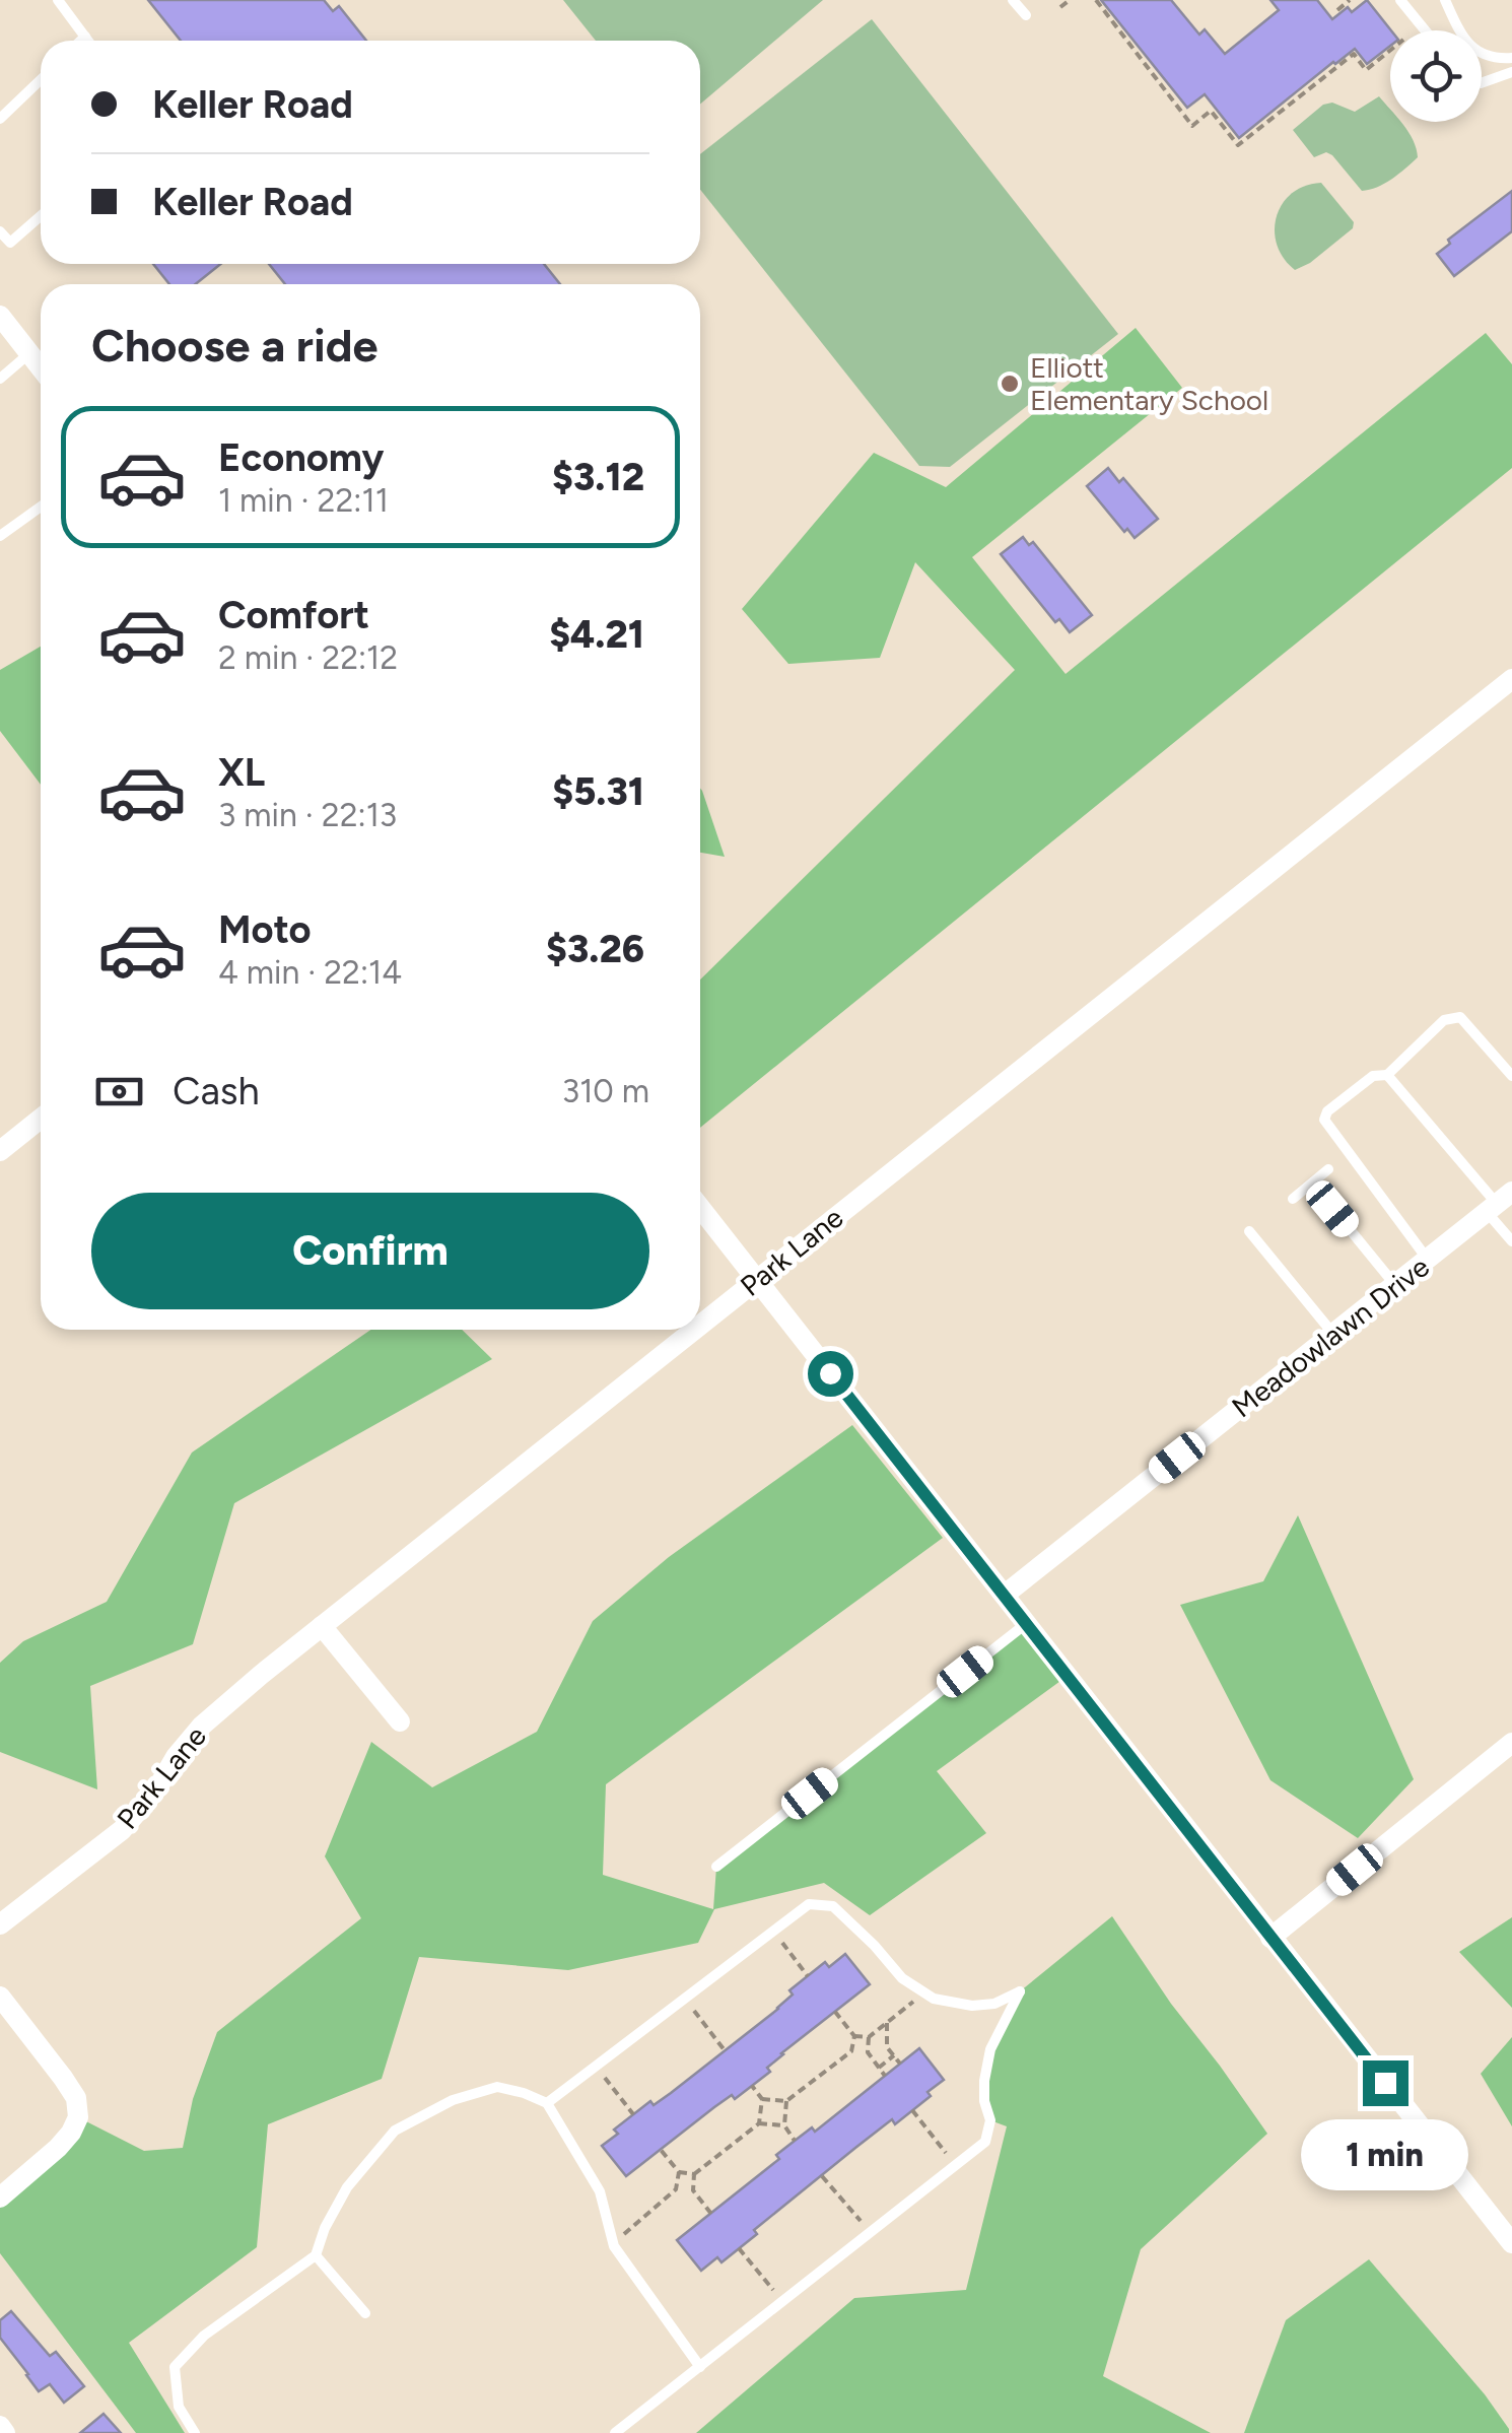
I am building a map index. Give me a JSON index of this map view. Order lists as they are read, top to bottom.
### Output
{
  "streets": {
    "street": ["Park Lane", "Meadowlawn Drive"]
  },
  "places": ["Elliott Elementary School"],
  "page": {
    "banner": ["Keller Road", "Keller Road"],
    "heading": "Choose a ride",
    "list": [
      {
        "name": "Economy",
        "note": "1 min · 22:11",
        "value": "$3.12"
      },
      {
        "name": "Comfort",
        "note": "2 min · 22:12",
        "value": "$4.21"
      },
      {
        "name": "XL",
        "note": "3 min · 22:13",
        "value": "$5.31"
      },
      {
        "name": "Moto",
        "note": "4 min · 22:14",
        "value": "$3.26"
      }
    ],
    "pay": ["Cash", "310 m"],
    "buttons": "Confirm",
    "bubble": "1 min"
  }
}
